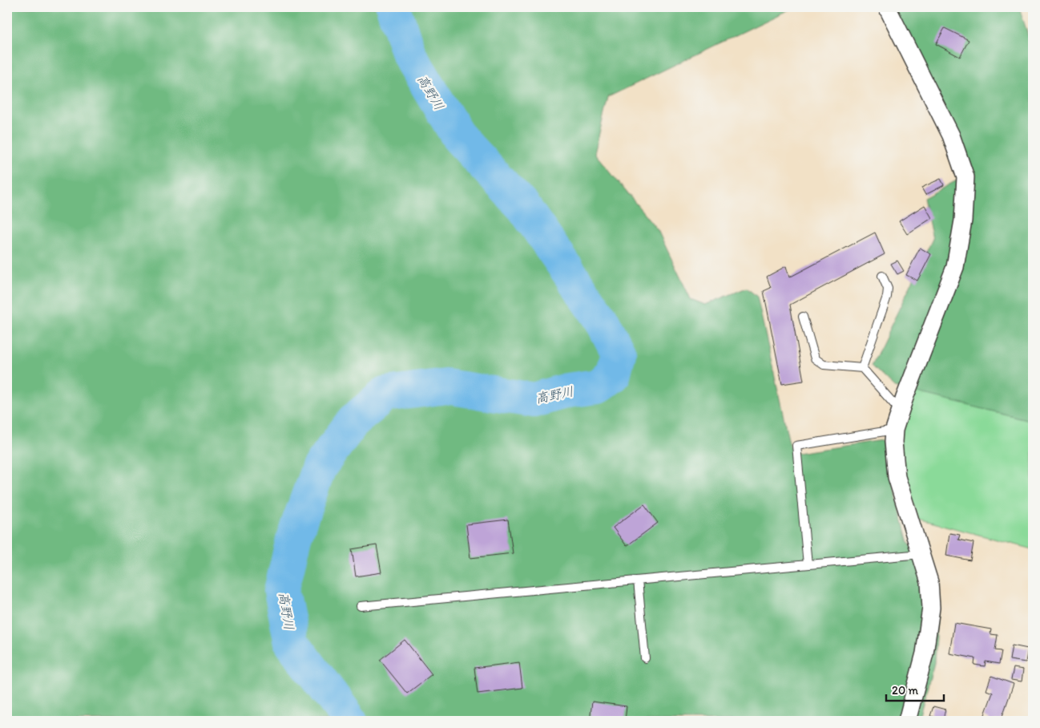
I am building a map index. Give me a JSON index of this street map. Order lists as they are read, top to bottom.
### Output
{
  "water": ["高野川"],
  "scale_bar": "20 m"
}
